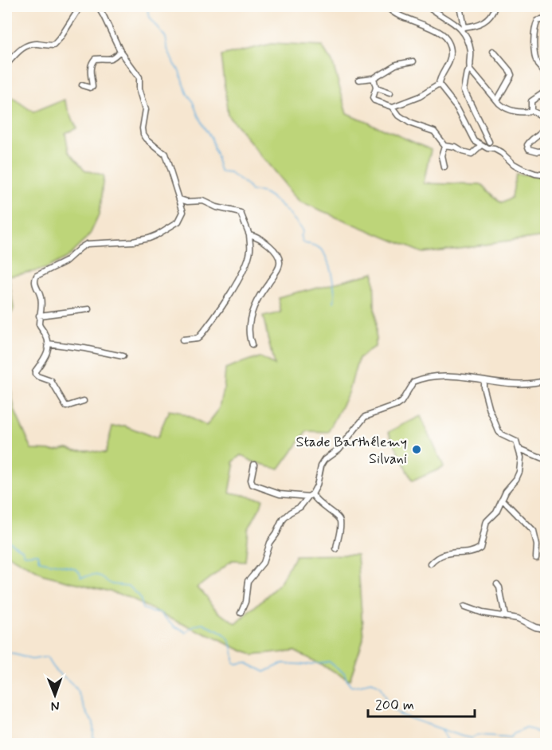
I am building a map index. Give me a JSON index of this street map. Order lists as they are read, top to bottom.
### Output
{
  "places": ["Stade Barthélemy Silvani"],
  "scale_bar": "200 m",
  "north": "bottom"
}
